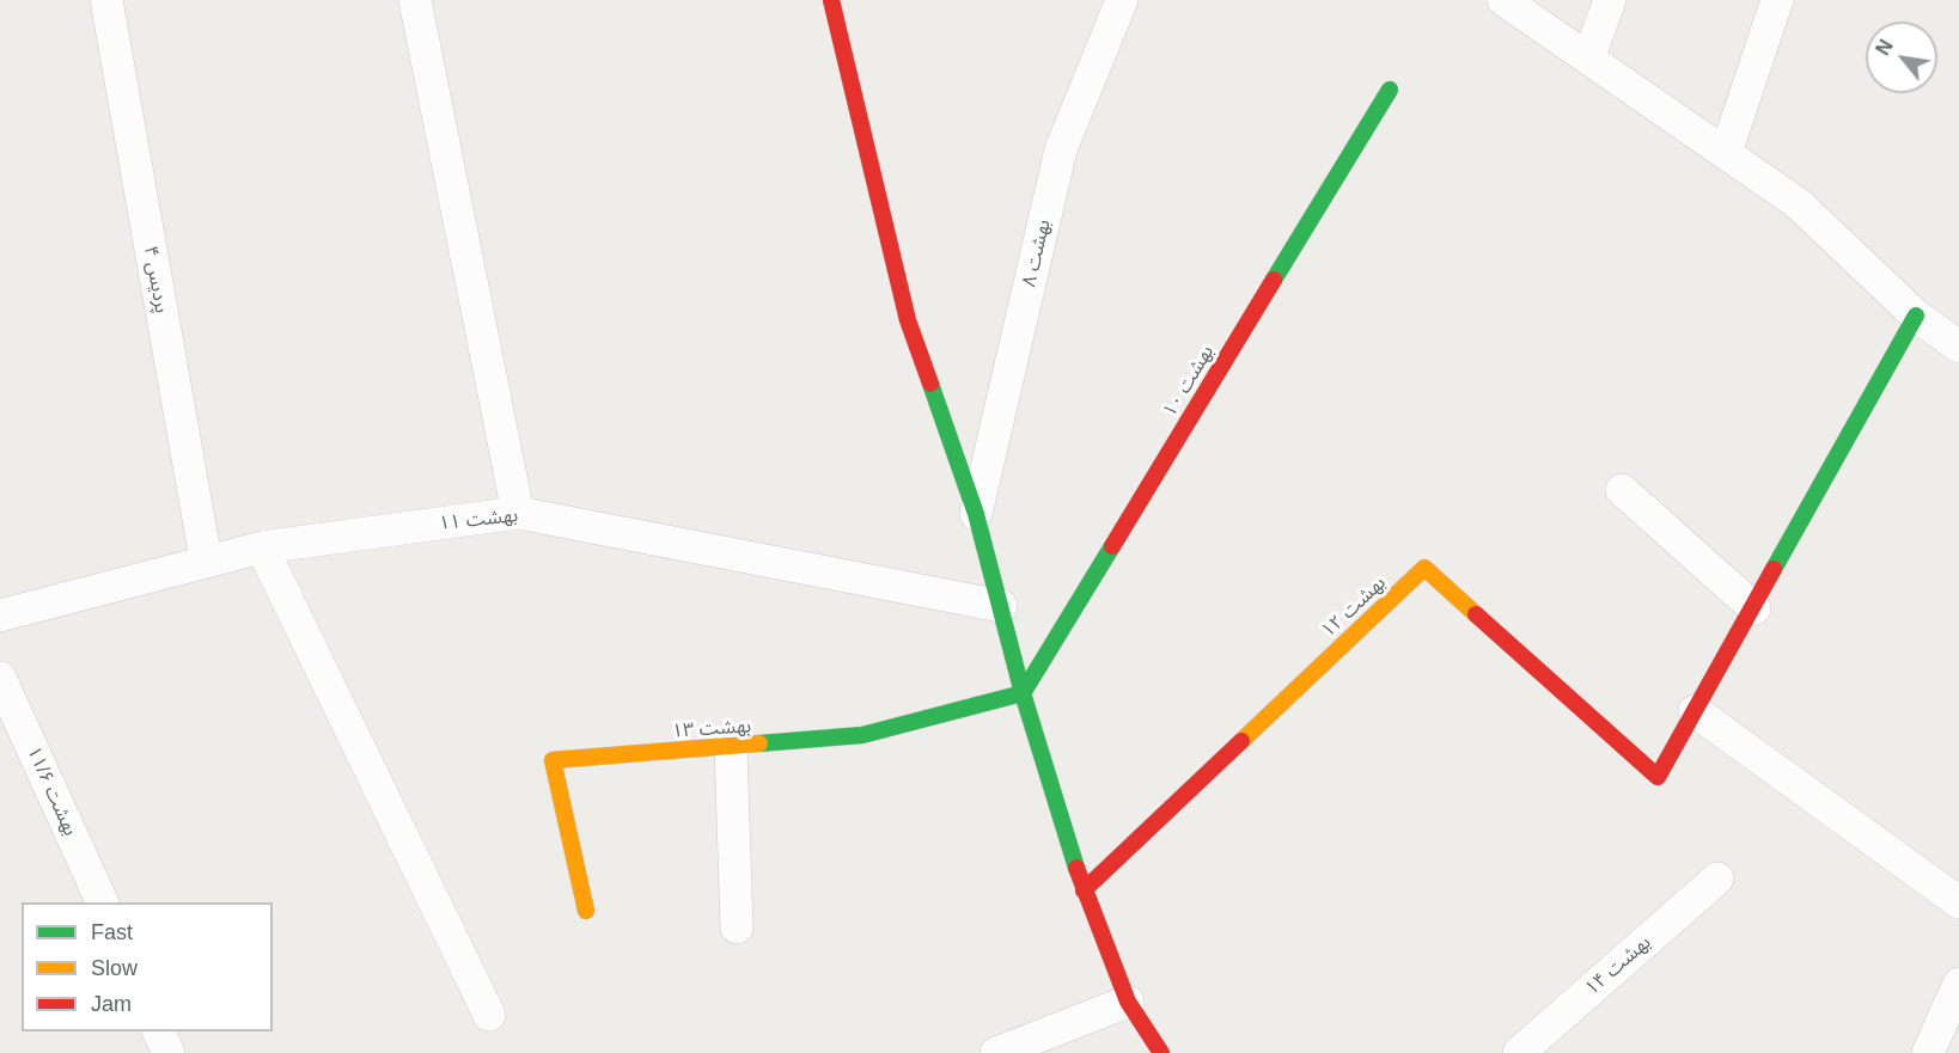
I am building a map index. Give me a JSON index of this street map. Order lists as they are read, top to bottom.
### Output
{
  "streets": {
    "street": [
      "بهشت ۸",
      "پردیس ۴",
      "بهشت ۱۰",
      "بهشت ۱۱",
      "بهشت ۱۲",
      "بهشت ۱۳",
      "بهشت ۱۱/۶",
      "بهشت ۱۴"
    ]
  },
  "crossings": [
    ["پردیس ۴", "بهشت ۱۱"],
    ["بهشت ۱۰", "بهشت ۱۳"]
  ],
  "legend": ["Fast", "Slow", "Jam"],
  "north": "top left"
}
